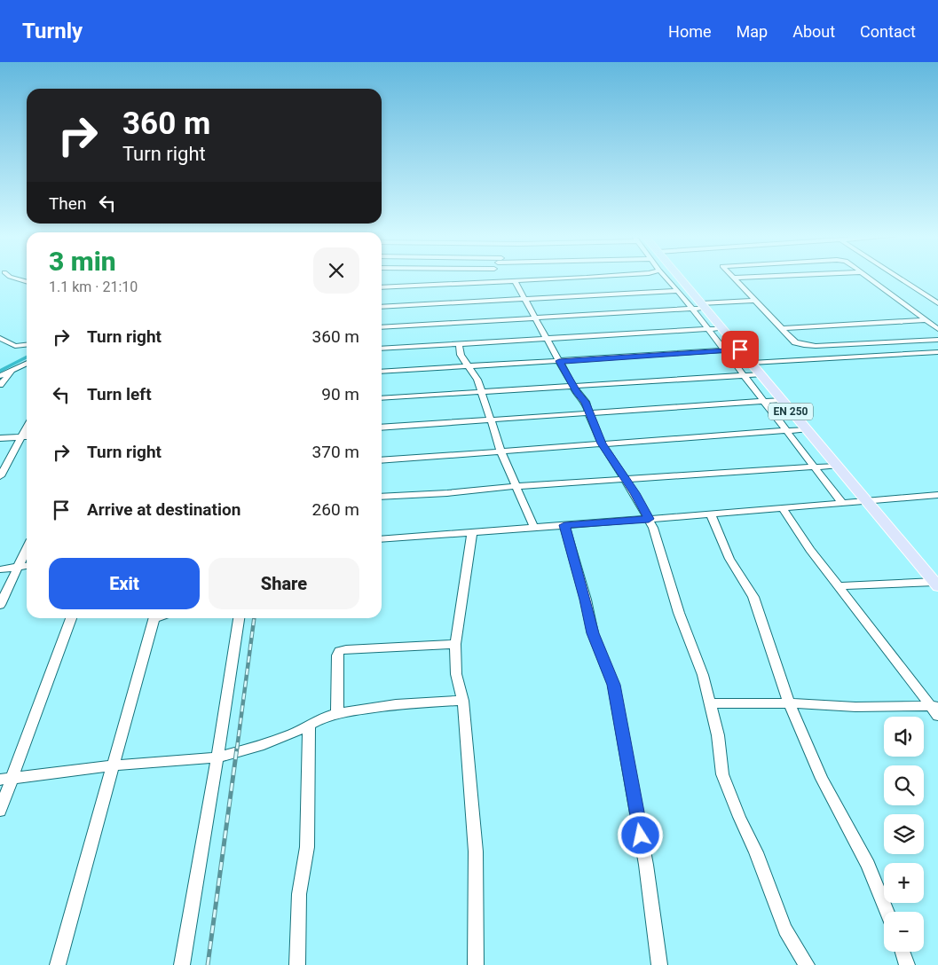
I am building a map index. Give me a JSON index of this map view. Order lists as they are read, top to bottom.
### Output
{
  "streets": {
    "main road": ["EN 250"]
  },
  "page": {
    "header": "Turnly",
    "nav": [
      "Home",
      "Map",
      "About",
      "Contact"
    ],
    "turn": ["360 m", "Turn right"],
    "then": "Then",
    "heading": ["3 min", "1.1 km · 21:10"],
    "list": [
      {
        "name": "Turn right",
        "value": "360 m"
      },
      {
        "name": "Turn left",
        "value": "90 m"
      },
      {
        "name": "Turn right",
        "value": "370 m"
      },
      {
        "name": "Arrive at destination",
        "value": "260 m"
      }
    ],
    "buttons": ["Exit", "Share"],
    "map_buttons": ["+", "−"]
  }
}
